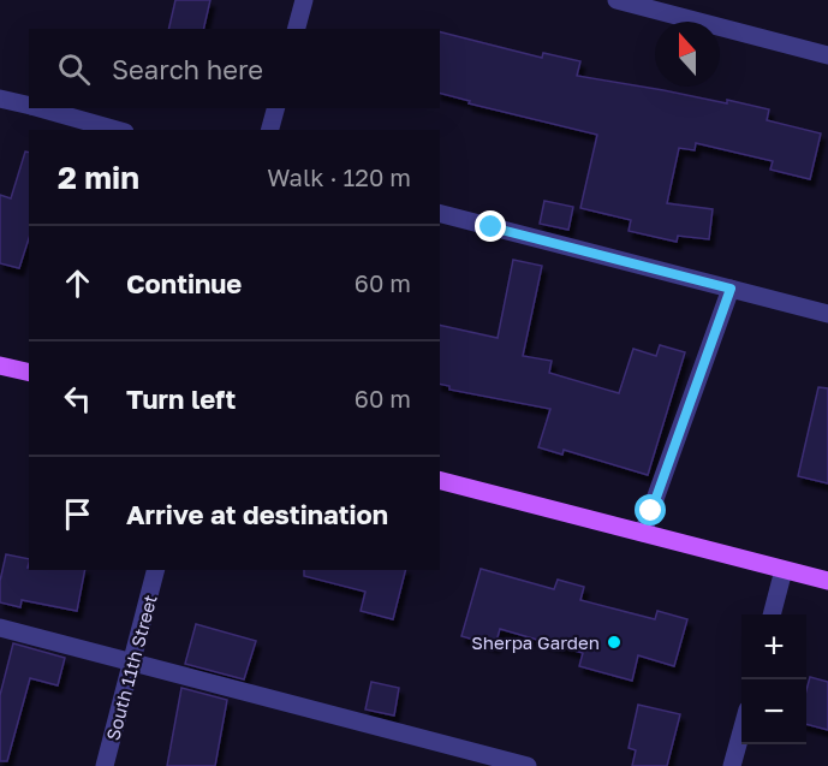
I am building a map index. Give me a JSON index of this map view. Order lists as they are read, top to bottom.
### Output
{
  "streets": {
    "street": ["South 11th Street"]
  },
  "places": ["Sherpa Garden"],
  "north": "top",
  "page": {
    "search": "Search here",
    "heading": ["2 min", "Walk · 120 m"],
    "list": [
      ["Continue", "60 m"],
      ["Turn left", "60 m"],
      "Arrive at destination"
    ],
    "map_buttons": ["+", "−"]
  }
}
